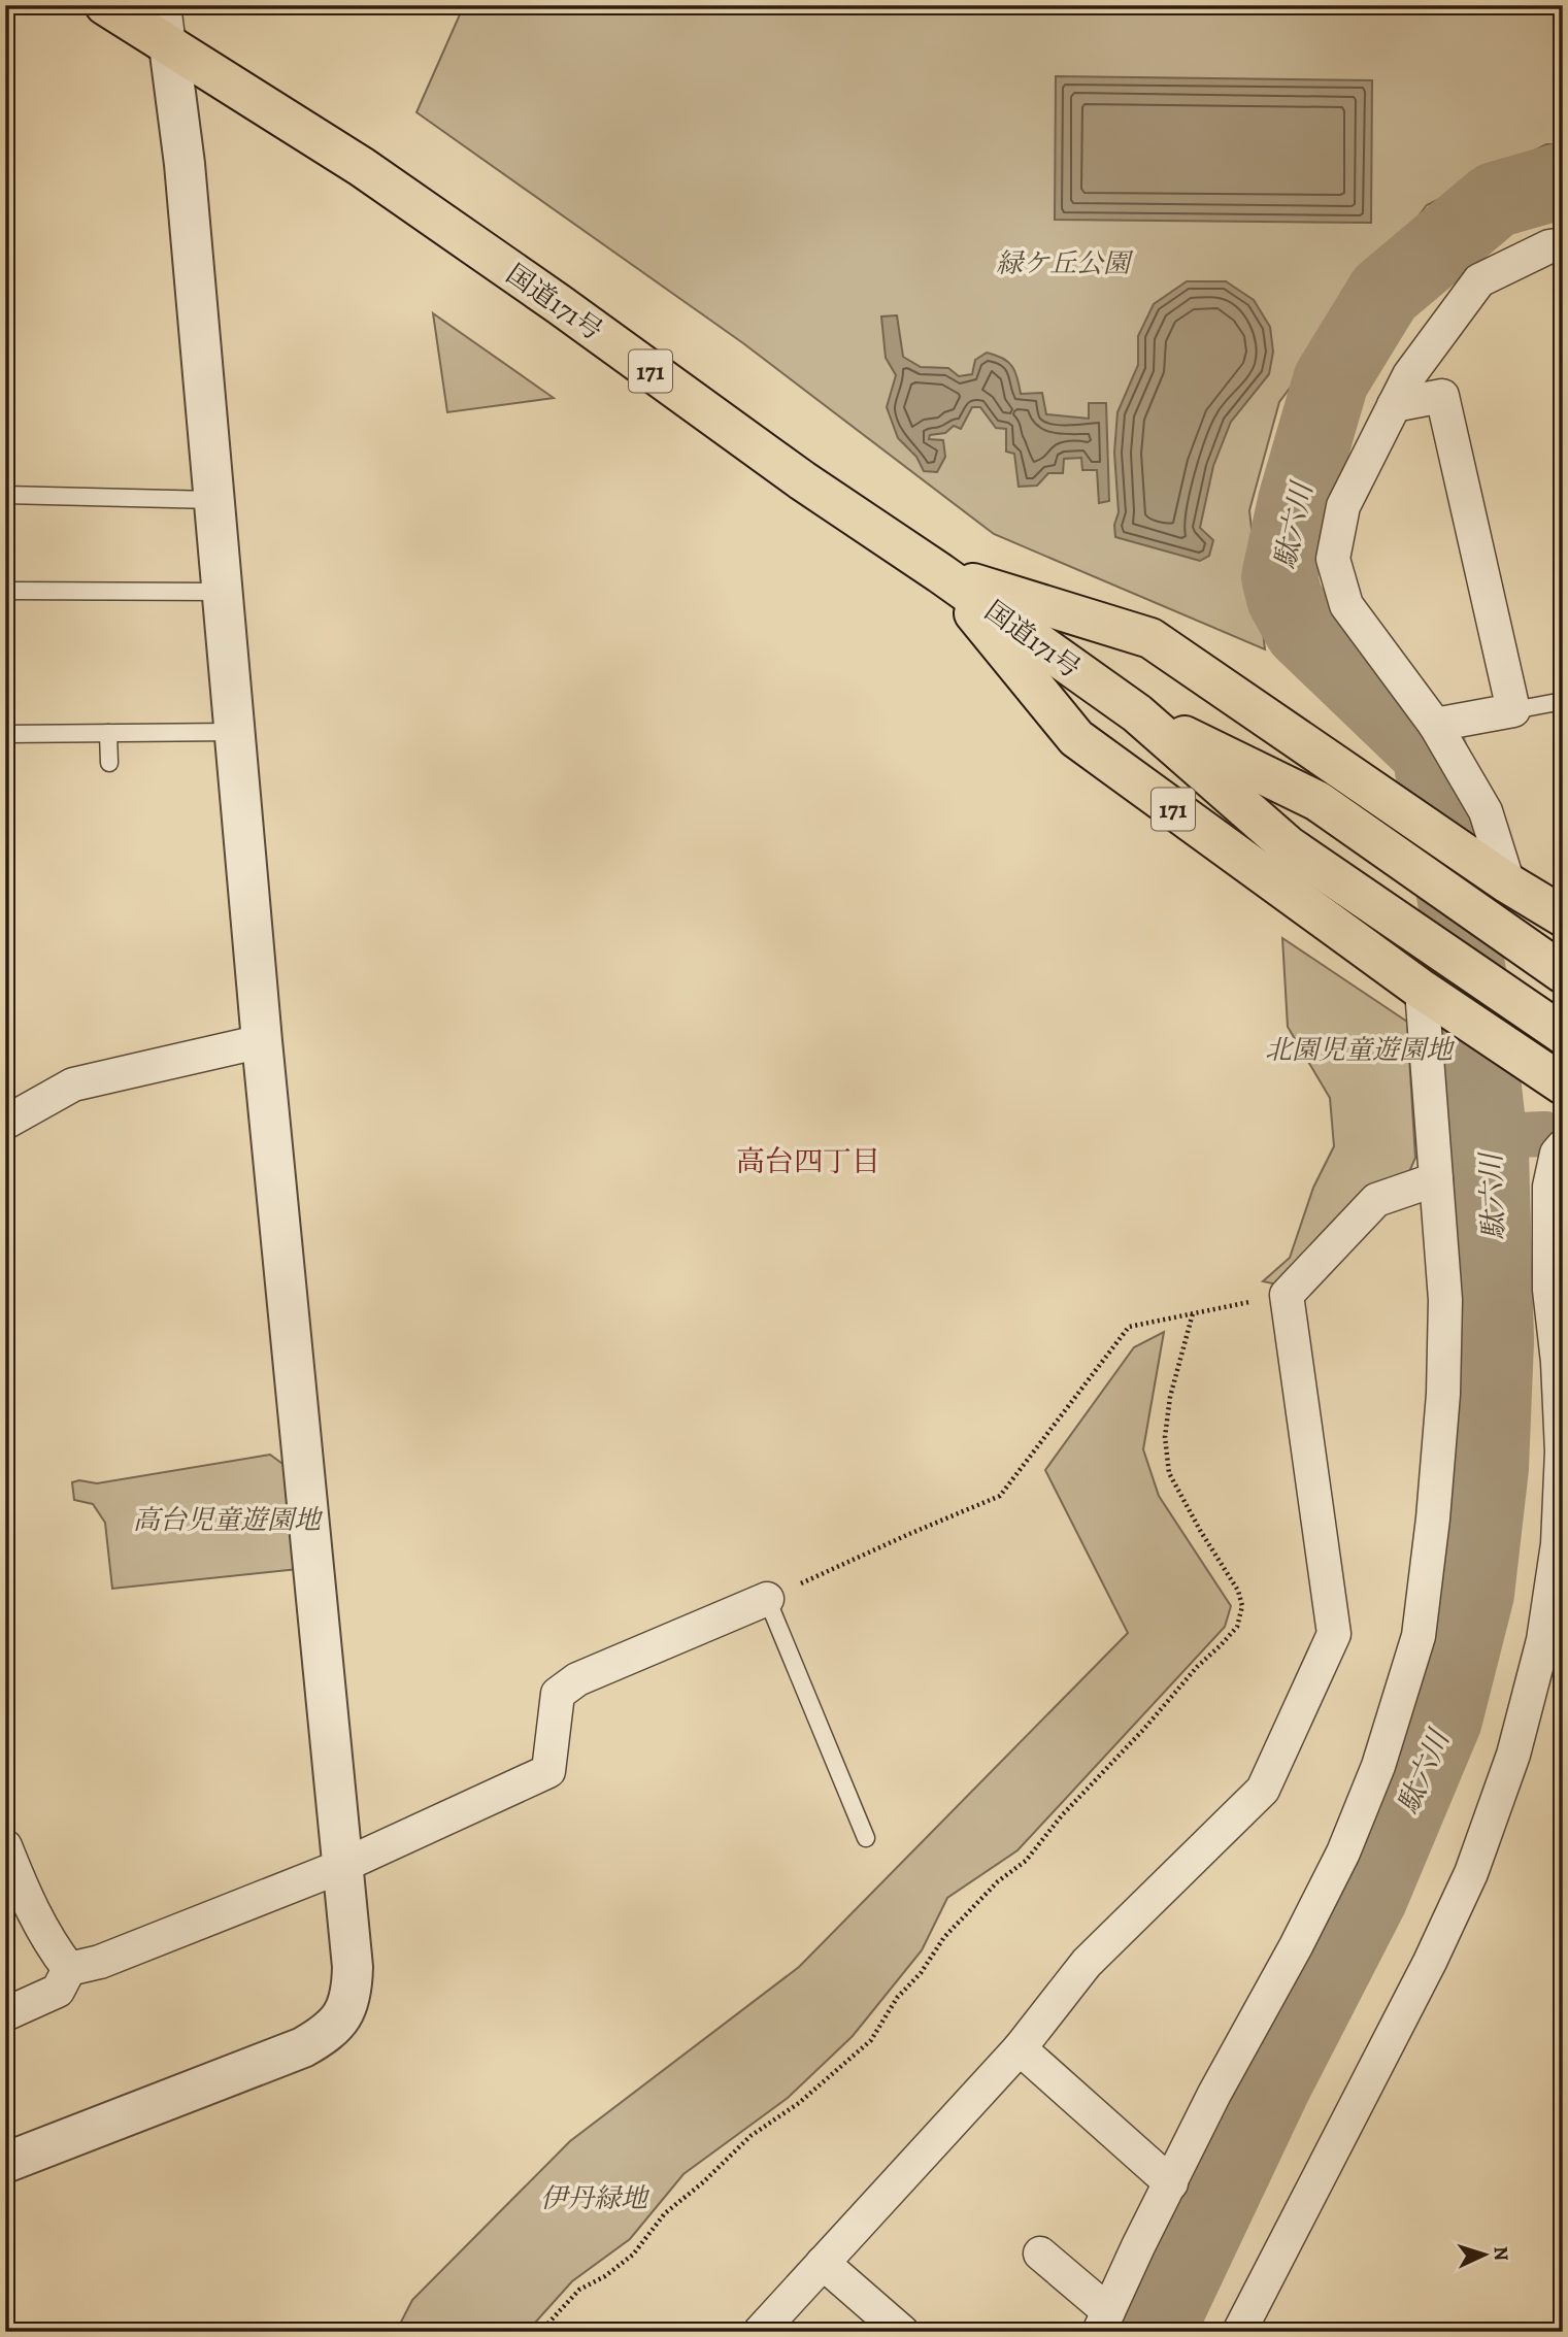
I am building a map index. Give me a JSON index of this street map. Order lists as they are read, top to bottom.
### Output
{
  "streets": {
    "highway": ["国道171号", "171"]
  },
  "crossings": [
    ["国道171号", "171"]
  ],
  "districts": ["高台四丁目"],
  "water": ["駄六川"],
  "parks": [
    "緑ケ丘公園",
    "北園児童遊園地",
    "高台児童遊園地",
    "伊丹緑地"
  ],
  "north": "right"
}
